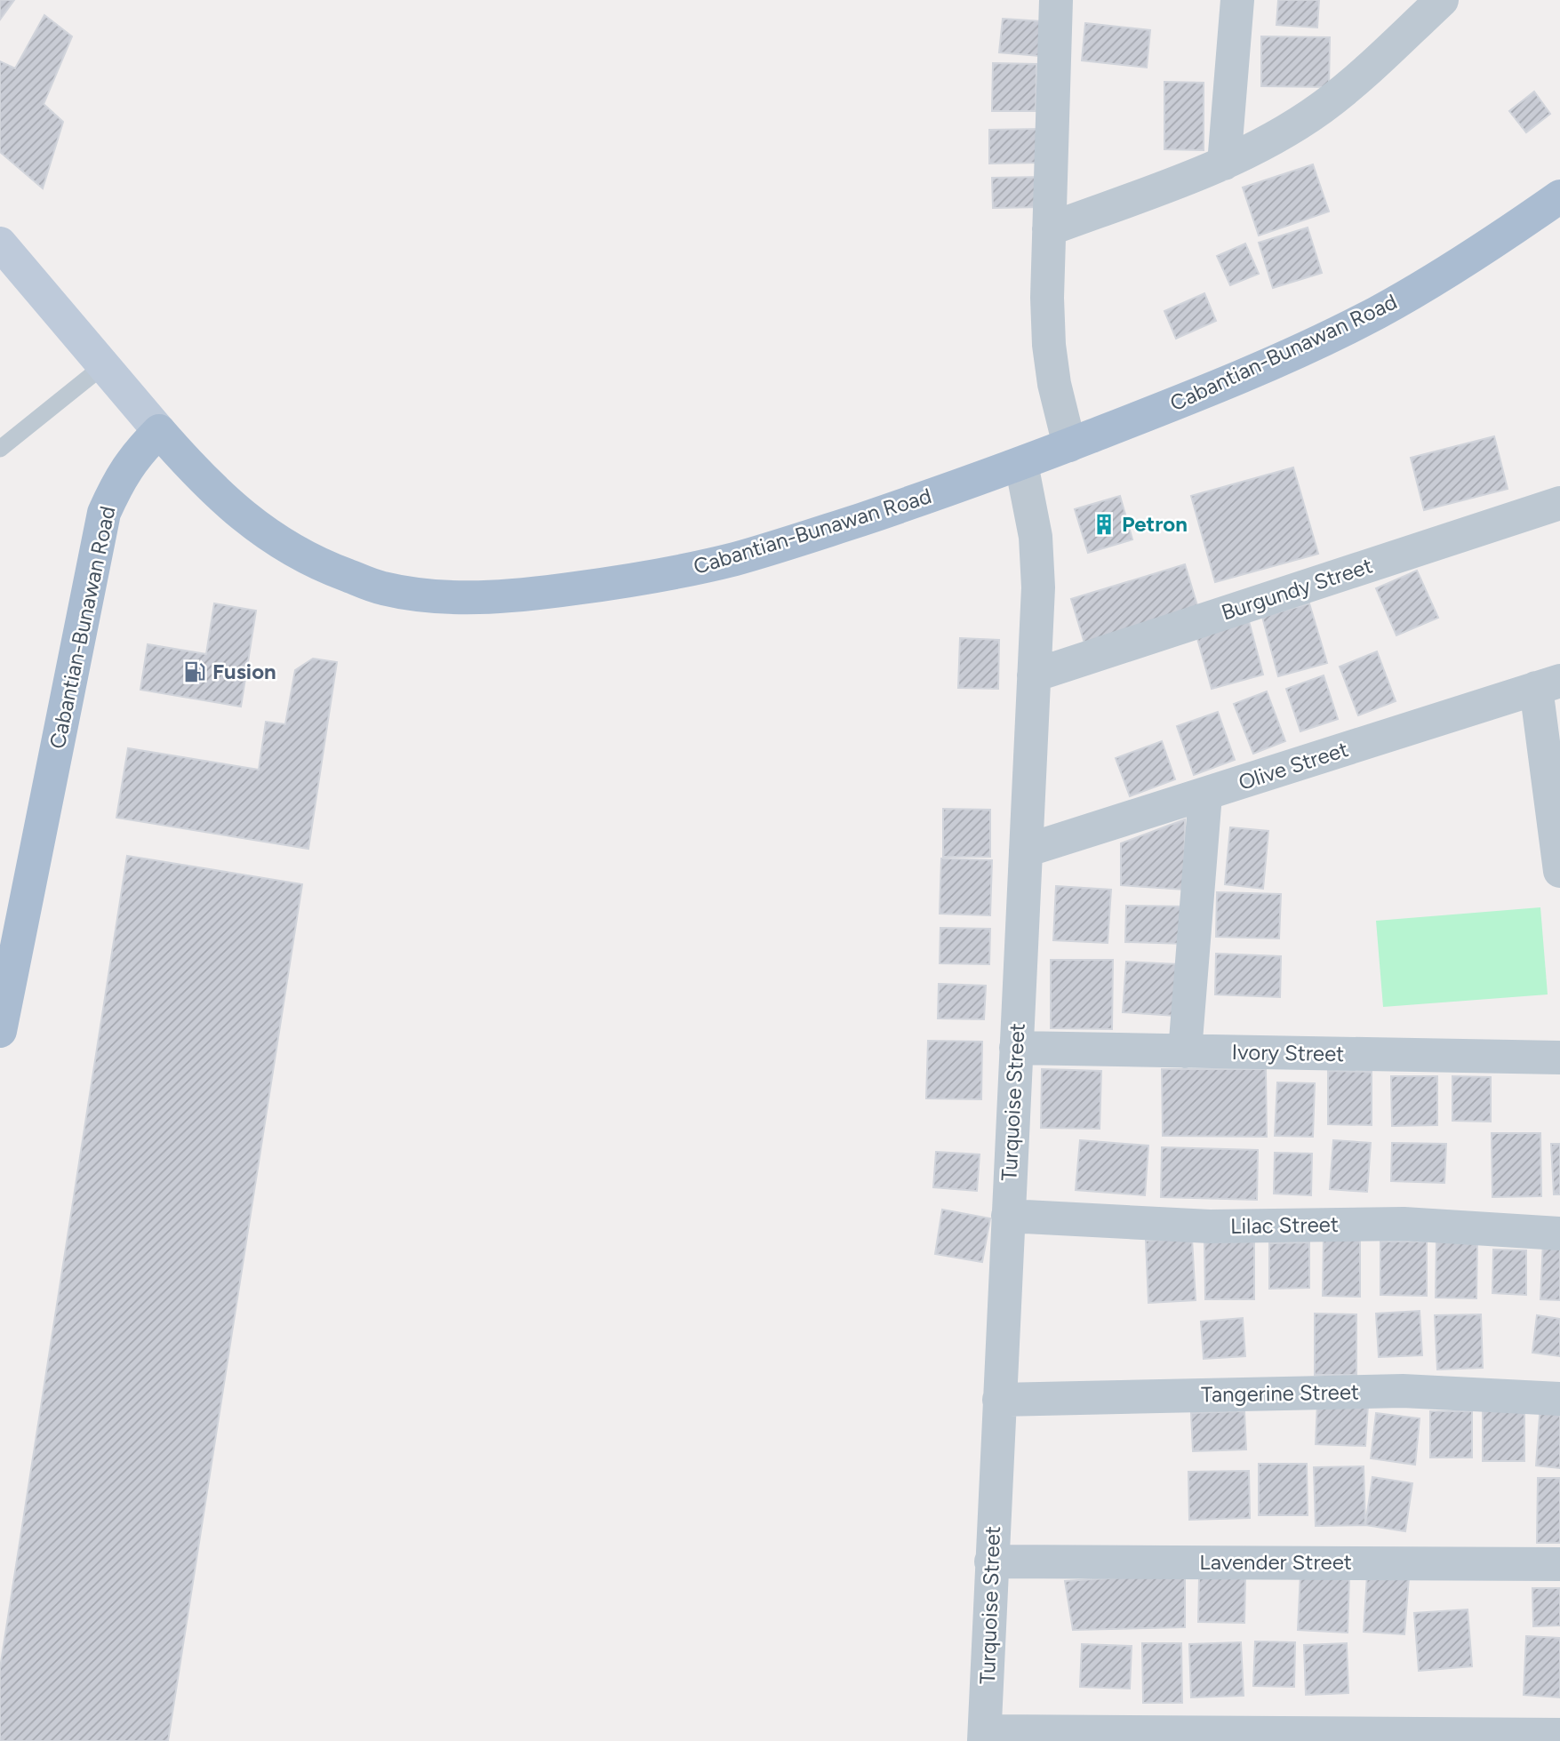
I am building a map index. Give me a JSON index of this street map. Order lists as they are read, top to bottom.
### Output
{
  "streets": {
    "main road": ["Cabantian-Bunawan Road"],
    "street": [
      "Burgundy Street",
      "Olive Street",
      "Ivory Street",
      "Turquoise Street",
      "Lilac Street",
      "Tangerine Street",
      "Lavender Street"
    ]
  },
  "crossings": [
    ["Cabantian-Bunawan Road", "Turquoise Street"],
    ["Burgundy Street", "Turquoise Street"],
    ["Olive Street", "Turquoise Street"],
    ["Ivory Street", "Turquoise Street"],
    ["Turquoise Street", "Lilac Street"],
    ["Turquoise Street", "Tangerine Street"],
    ["Turquoise Street", "Lavender Street"]
  ],
  "places": {
    "building": ["Petron"],
    "fuel station": ["Fusion"]
  }
}
